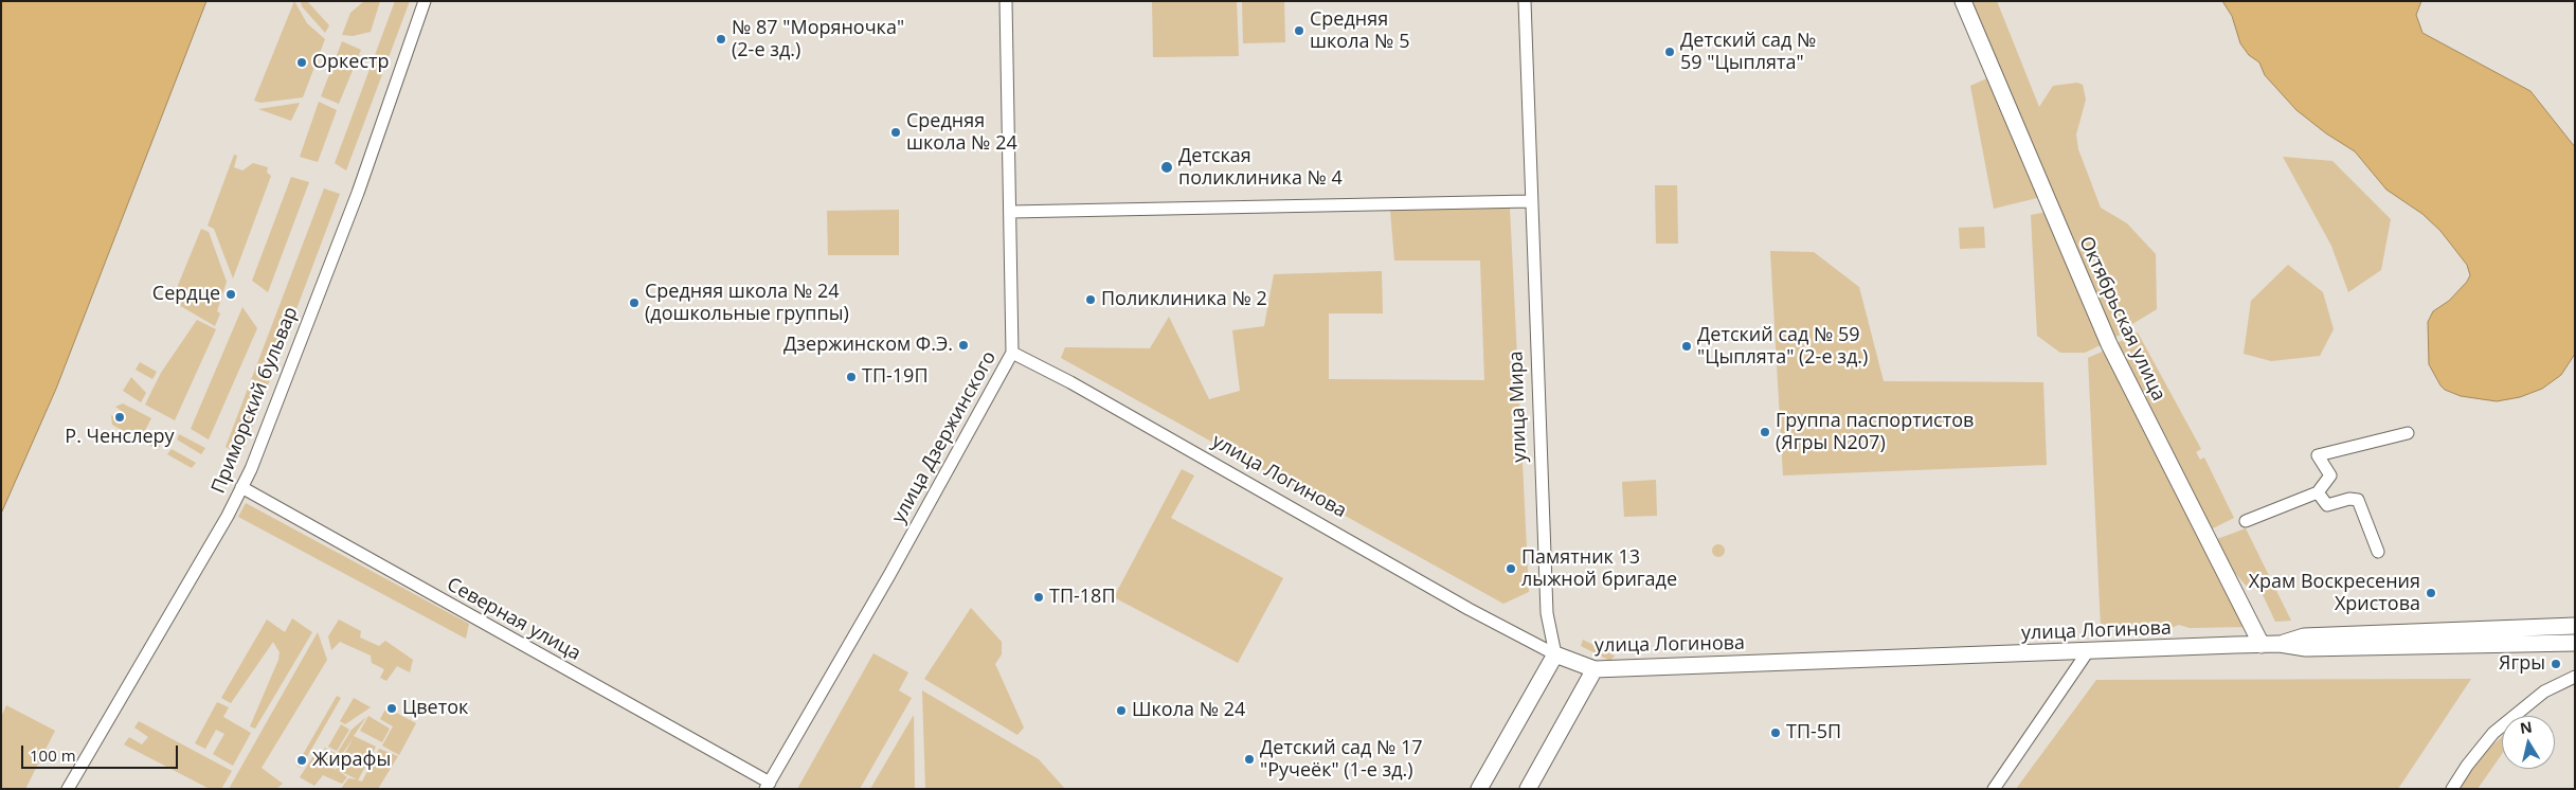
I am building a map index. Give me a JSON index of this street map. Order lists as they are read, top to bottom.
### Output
{
  "streets": {
    "main road": ["Октябрьская улица", "улица Логинова"],
    "street": [
      "Приморский бульвар",
      "улица Мира",
      "улица Дзержинского",
      "Северная улица"
    ]
  },
  "crossings": [
    ["Октябрьская улица", "улица Логинова"],
    ["Приморский бульвар", "Северная улица"],
    ["улица Мира", "улица Логинова"],
    ["улица Дзержинского", "улица Логинова"],
    ["улица Дзержинского", "Северная улица"]
  ],
  "places": [
    "Средняя школа № 5",
    "№ 87 \"Моряночка\" (2-е зд.)",
    "Детский сад № 59 \"Цыплята\"",
    "Оркестр",
    "Средняя школа № 24",
    "Детская поликлиника № 4",
    "Сердце",
    "Поликлиника № 2",
    "Средняя школа № 24 (дошкольные группы)",
    "Дзержинском Ф.Э.",
    "Детский сад № 59 \"Цыплята\" (2-е зд.)",
    "ТП-19П",
    "Р. Ченслеру",
    "Группа паспортистов (Ягры N207)",
    "Памятник 13 лыжной бригаде",
    "Храм Воскресения Христова",
    "ТП-18П",
    "Ягры",
    "Цветок",
    "Школа № 24",
    "ТП-5П",
    "Детский сад № 17 \"Ручеёк\" (1-е зд.)",
    "Жирафы"
  ],
  "scale_bar": "100 m",
  "north": "top"
}
